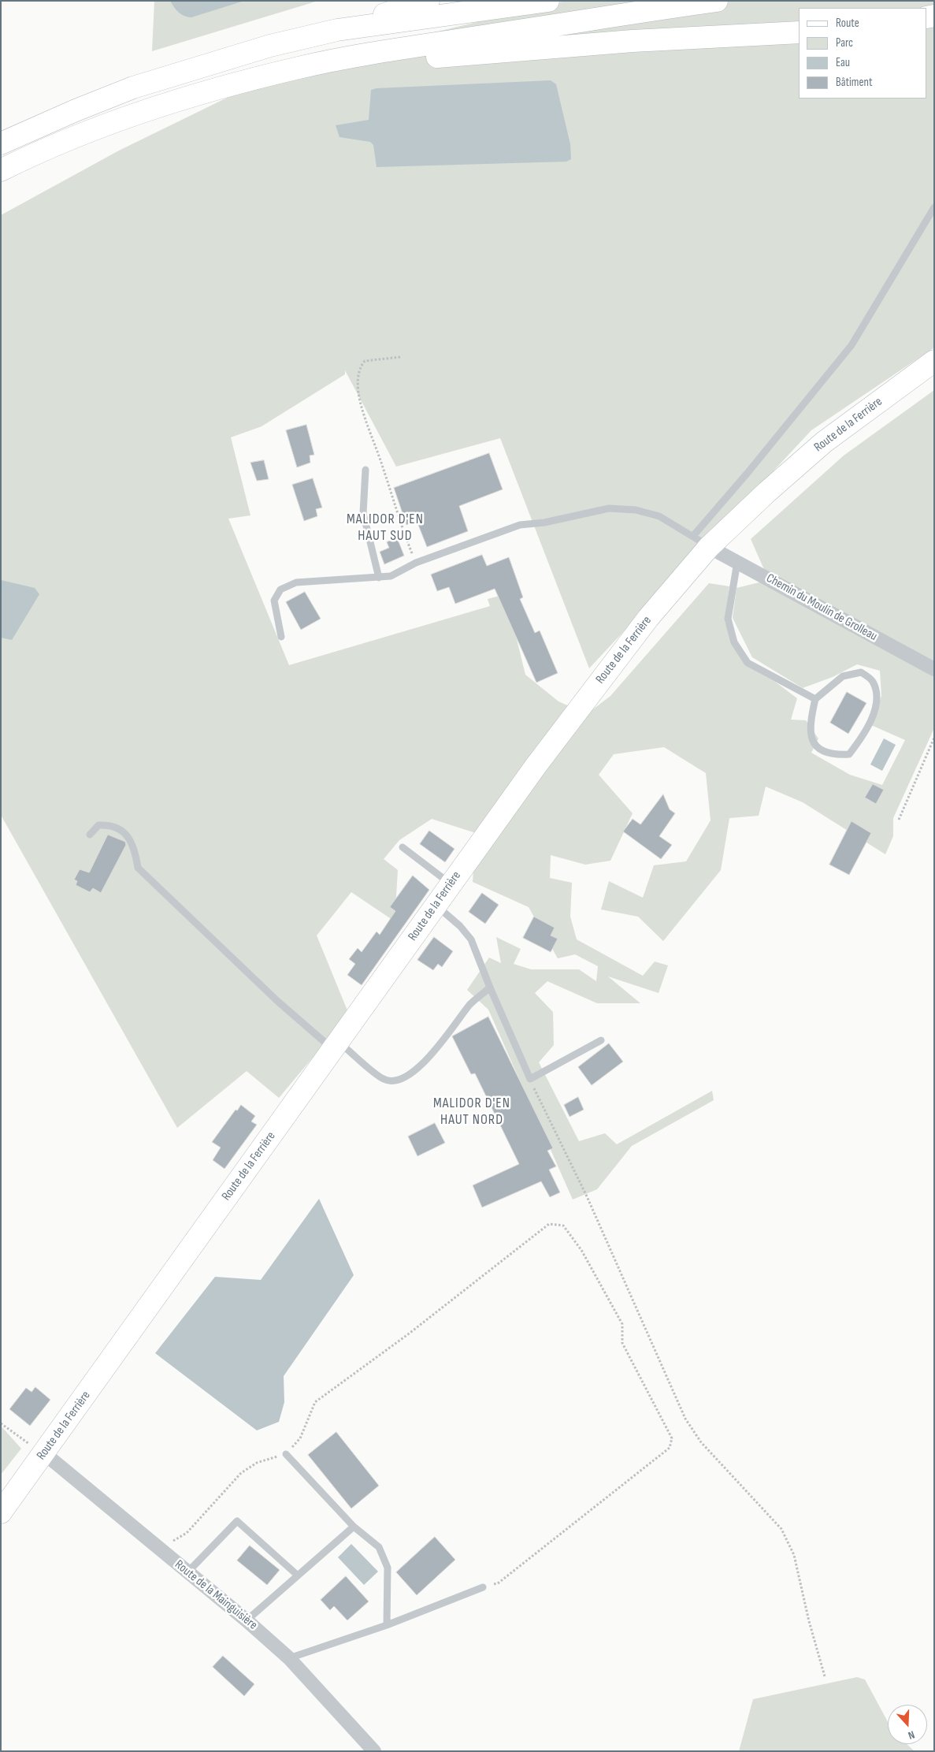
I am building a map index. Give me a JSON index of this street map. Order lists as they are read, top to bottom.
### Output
{
  "streets": {
    "main road": ["Route de la Ferrière"],
    "street": ["Chemin du Moulin de Grolleau", "Route de la Mainguisière"]
  },
  "crossings": [
    ["Route de la Ferrière", "Chemin du Moulin de Grolleau"],
    ["Route de la Ferrière", "Route de la Mainguisière"]
  ],
  "districts": ["MALIDOR D'EN HAUT SUD", "MALIDOR D'EN HAUT NORD"],
  "legend": [
    "Route",
    "Parc",
    "Eau",
    "Bâtiment"
  ],
  "north": "bottom"
}
